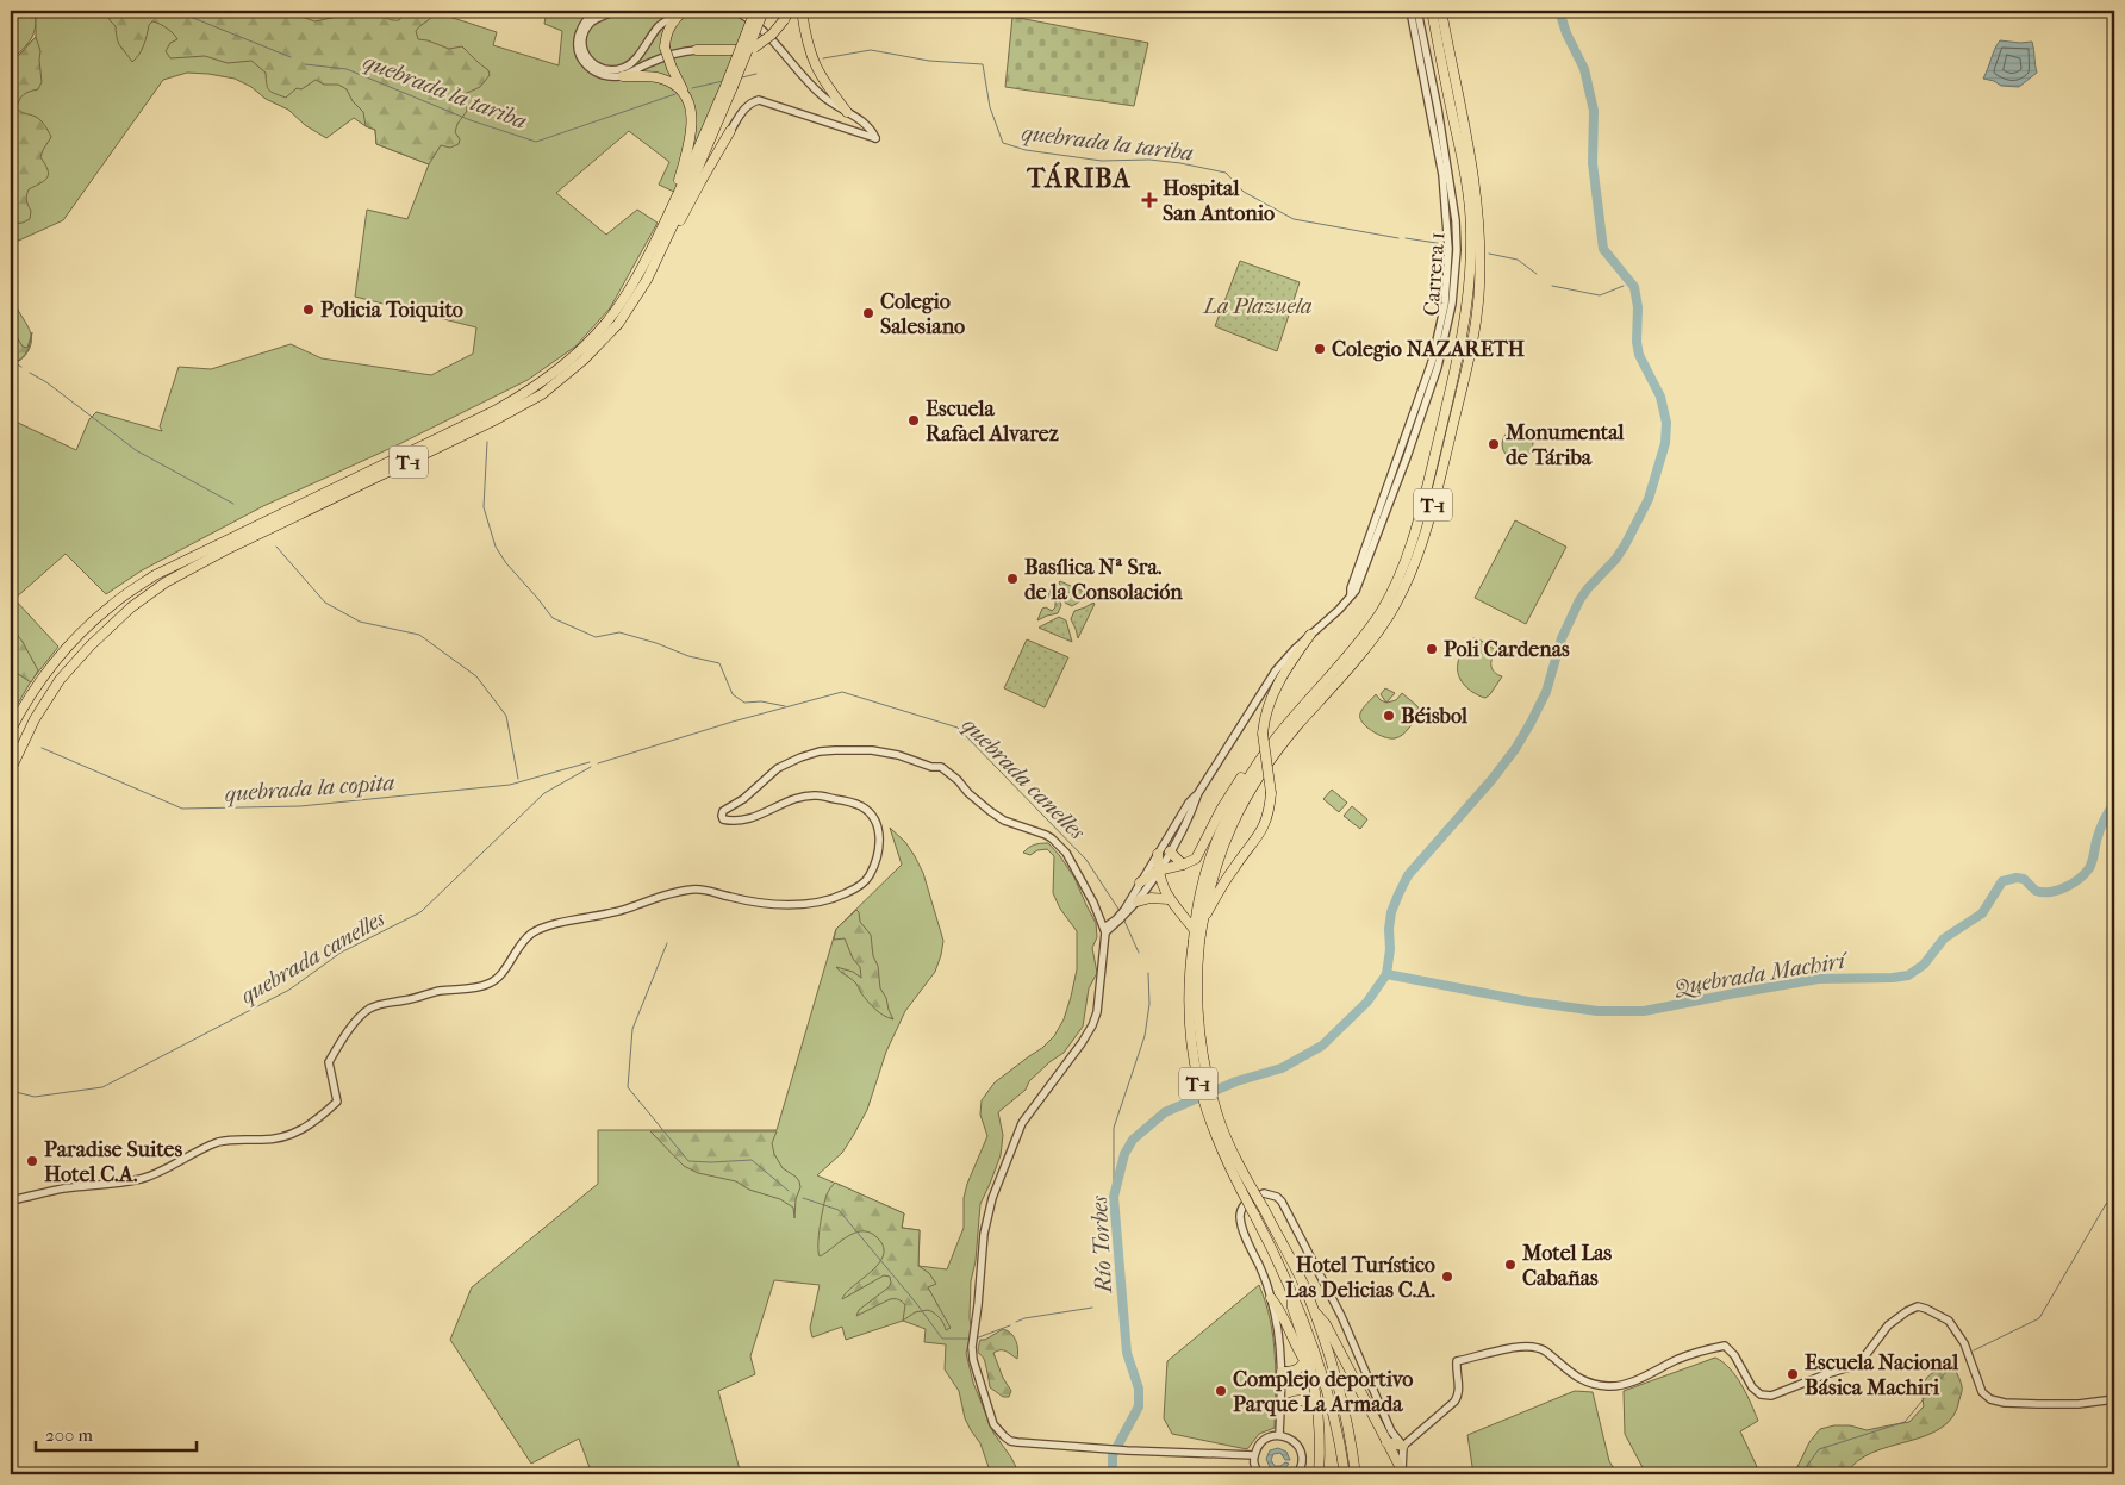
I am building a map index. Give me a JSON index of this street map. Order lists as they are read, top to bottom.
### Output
{
  "streets": {
    "highway": ["T-1"],
    "street": ["Carrera 1"]
  },
  "districts": ["TÁRIBA"],
  "water": [
    "quebrada la tariba",
    "quebrada canelles",
    "quebrada la copita",
    "Quebrada Machirí",
    "Río Torbes"
  ],
  "parks": ["La Plazuela"],
  "places": {
    "health": ["Hospital San Antonio"],
    "other": [
      "Policia Toiquito",
      "Colegio Salesiano",
      "Colegio NAZARETH",
      "Escuela Rafael Alvarez",
      "Monumental de Táriba",
      "Basílica Nª Sra. de la Consolación",
      "Poli Cardenas",
      "Béisbol",
      "Paradise Suites Hotel C.A.",
      "Motel Las Cabañas",
      "Hotel Turístico Las Delicias C.A.",
      "Escuela Nacional Básica Machiri",
      "Complejo deportivo Parque La Armada"
    ]
  },
  "scale_bar": "200 m"
}
